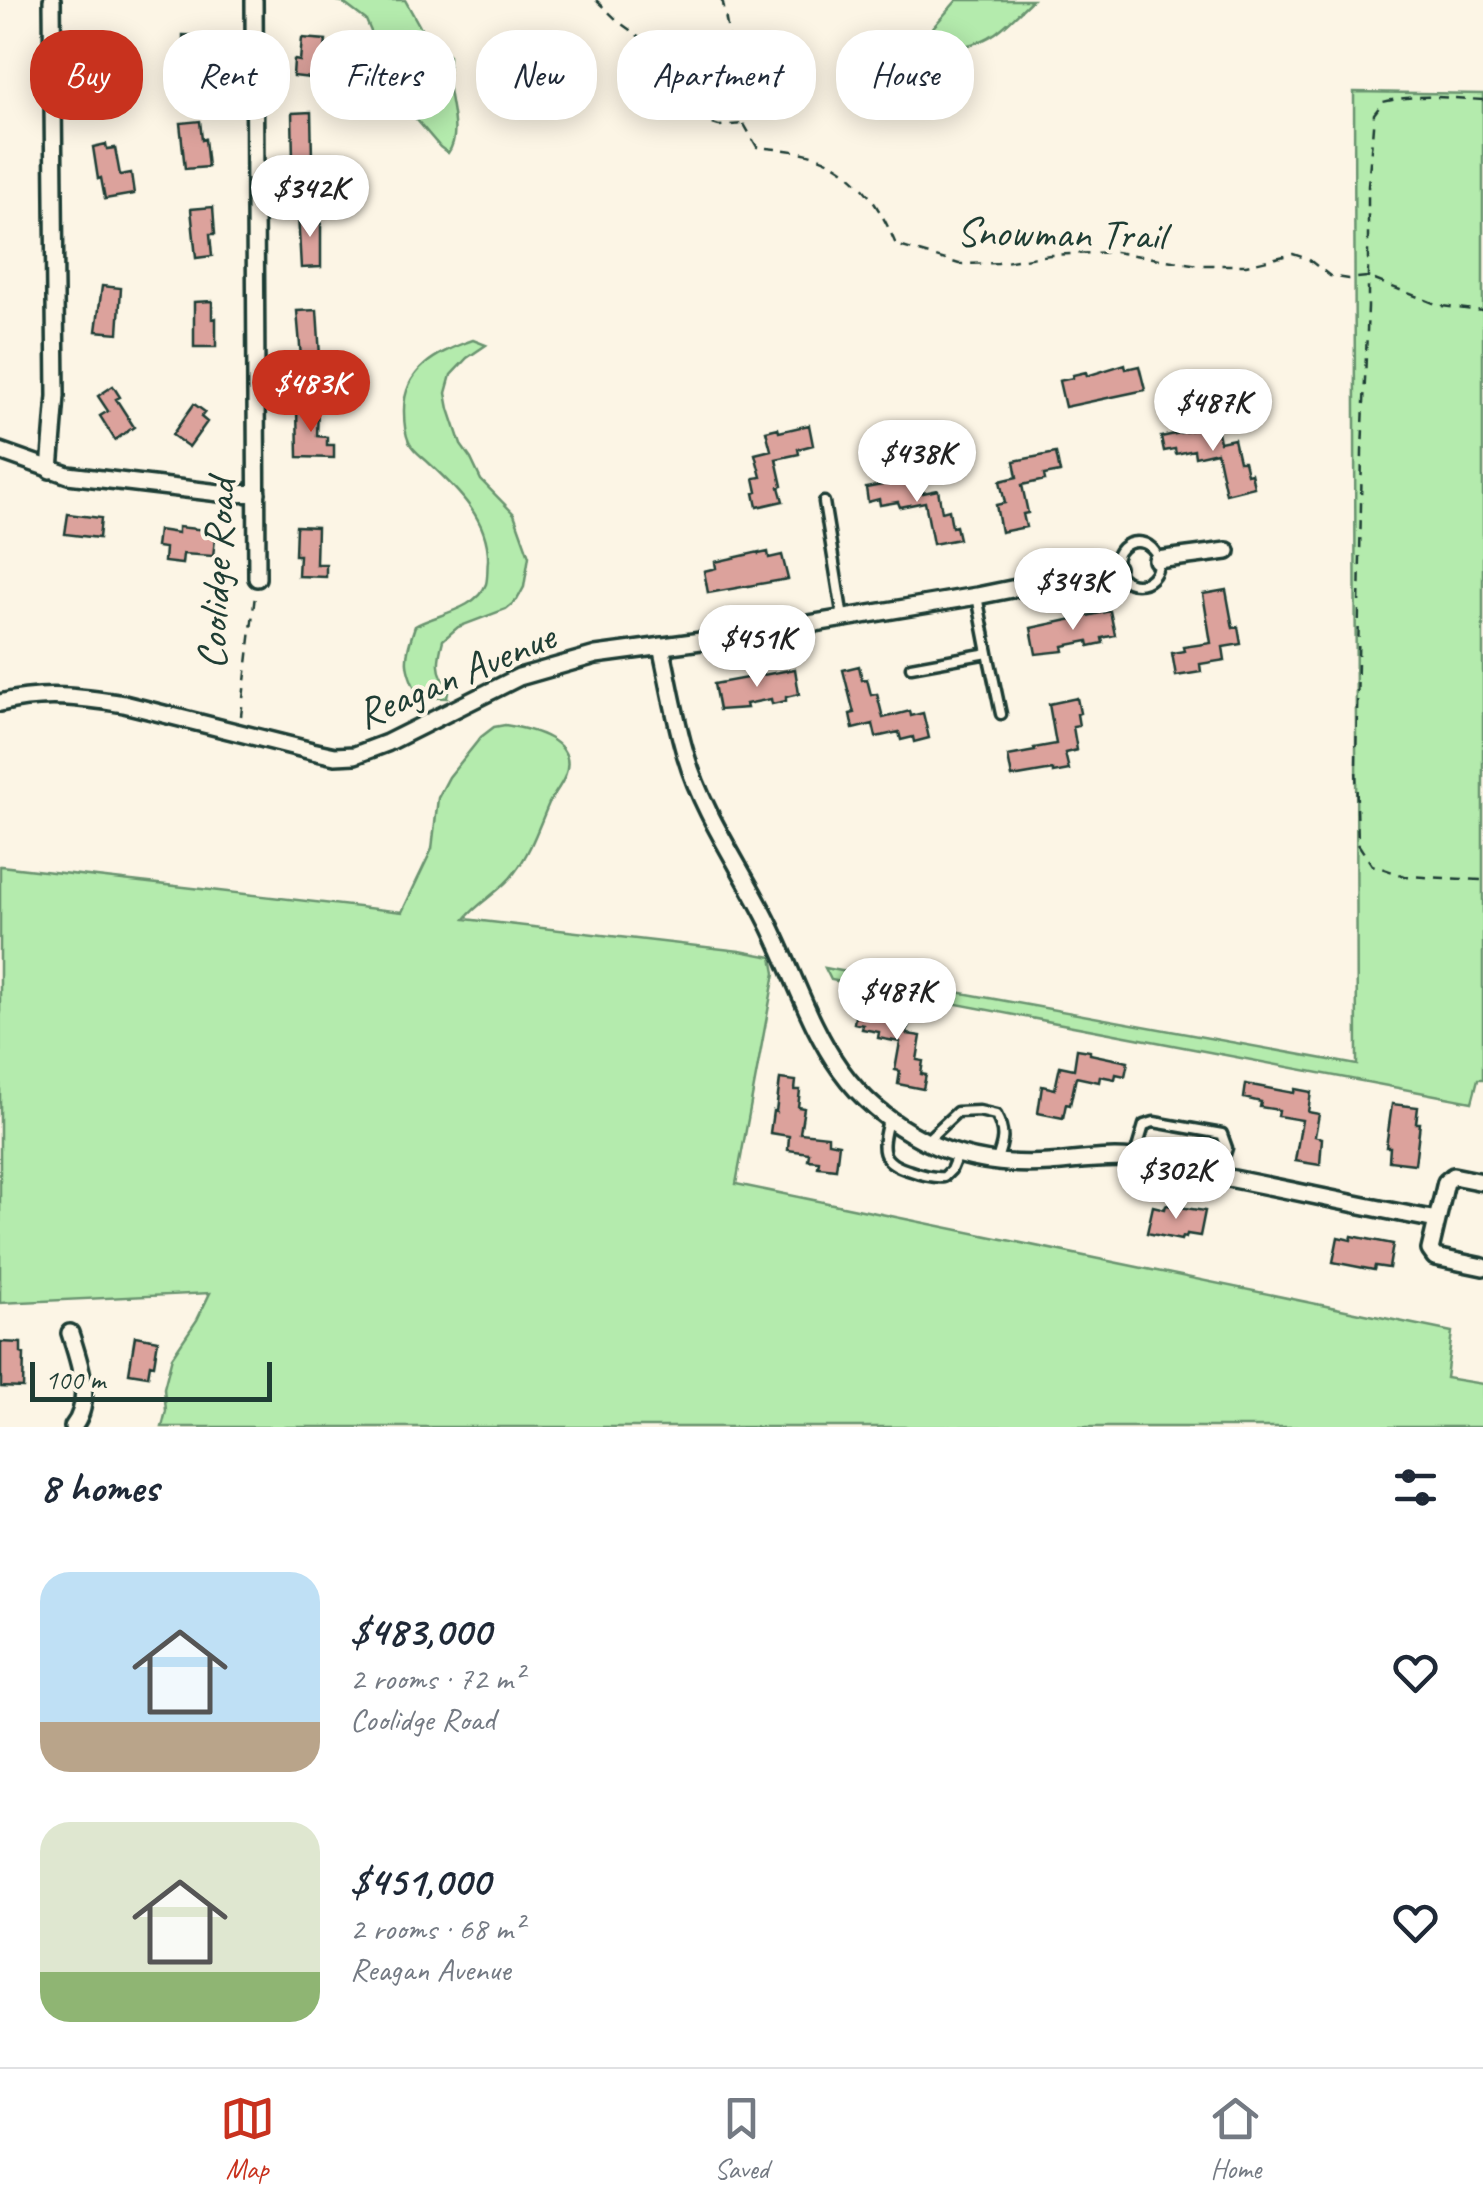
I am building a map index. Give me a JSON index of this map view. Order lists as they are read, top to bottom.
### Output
{
  "streets": {
    "street": ["Coolidge Road", "Reagan Avenue"],
    "path": ["Snowman Trail"]
  },
  "crossings": [
    ["Coolidge Road", "Reagan Avenue"]
  ],
  "scale_bar": "100 m",
  "page": {
    "chip": [
      "Buy",
      "Rent",
      "Filters",
      "New",
      "Apartment",
      "House"
    ],
    "price": [
      "$342K",
      "$483K",
      "$487K",
      "$438K",
      "$343K",
      "$451K",
      "$487K",
      "$302K"
    ],
    "scale": "100 m",
    "heading": "8 homes",
    "list": [
      {
        "name": "$483,000",
        "note": "2 rooms · 72 m² · Coolidge Road"
      },
      {
        "name": "$451,000",
        "note": "2 rooms · 68 m² · Reagan Avenue"
      }
    ],
    "tabs": ["Map", "Saved", "Home"]
  }
}
